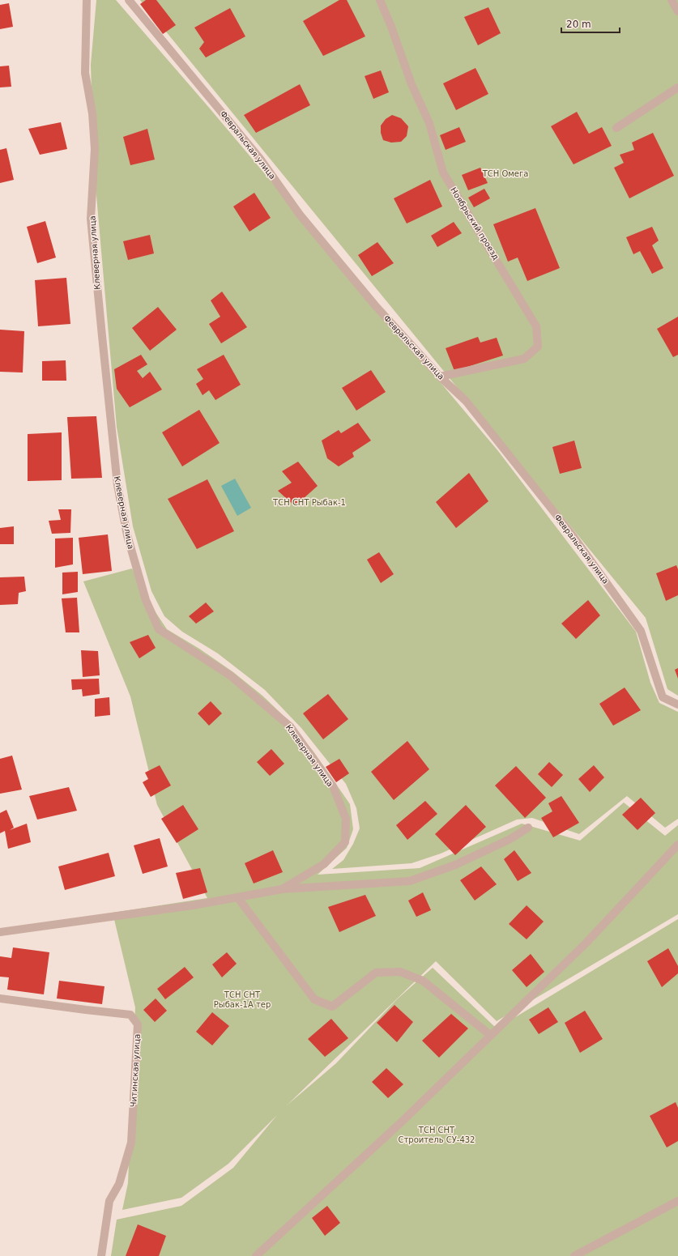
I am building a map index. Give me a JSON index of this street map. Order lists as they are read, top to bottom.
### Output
{
  "streets": {
    "lane": [
      "Февральская улица",
      "Ноябрьский проезд",
      "Клеверная улица",
      "Читинская улица"
    ]
  },
  "crossings": [
    ["Февральская улица", "Ноябрьский проезд"]
  ],
  "parks": [
    "ТСН Омега",
    "ТСН СНТ Рыбак-1",
    "ТСН СНТ Рыбак-1А тер",
    "ТСН СНТ Строитель СУ-432"
  ],
  "scale_bar": "20 m"
}
